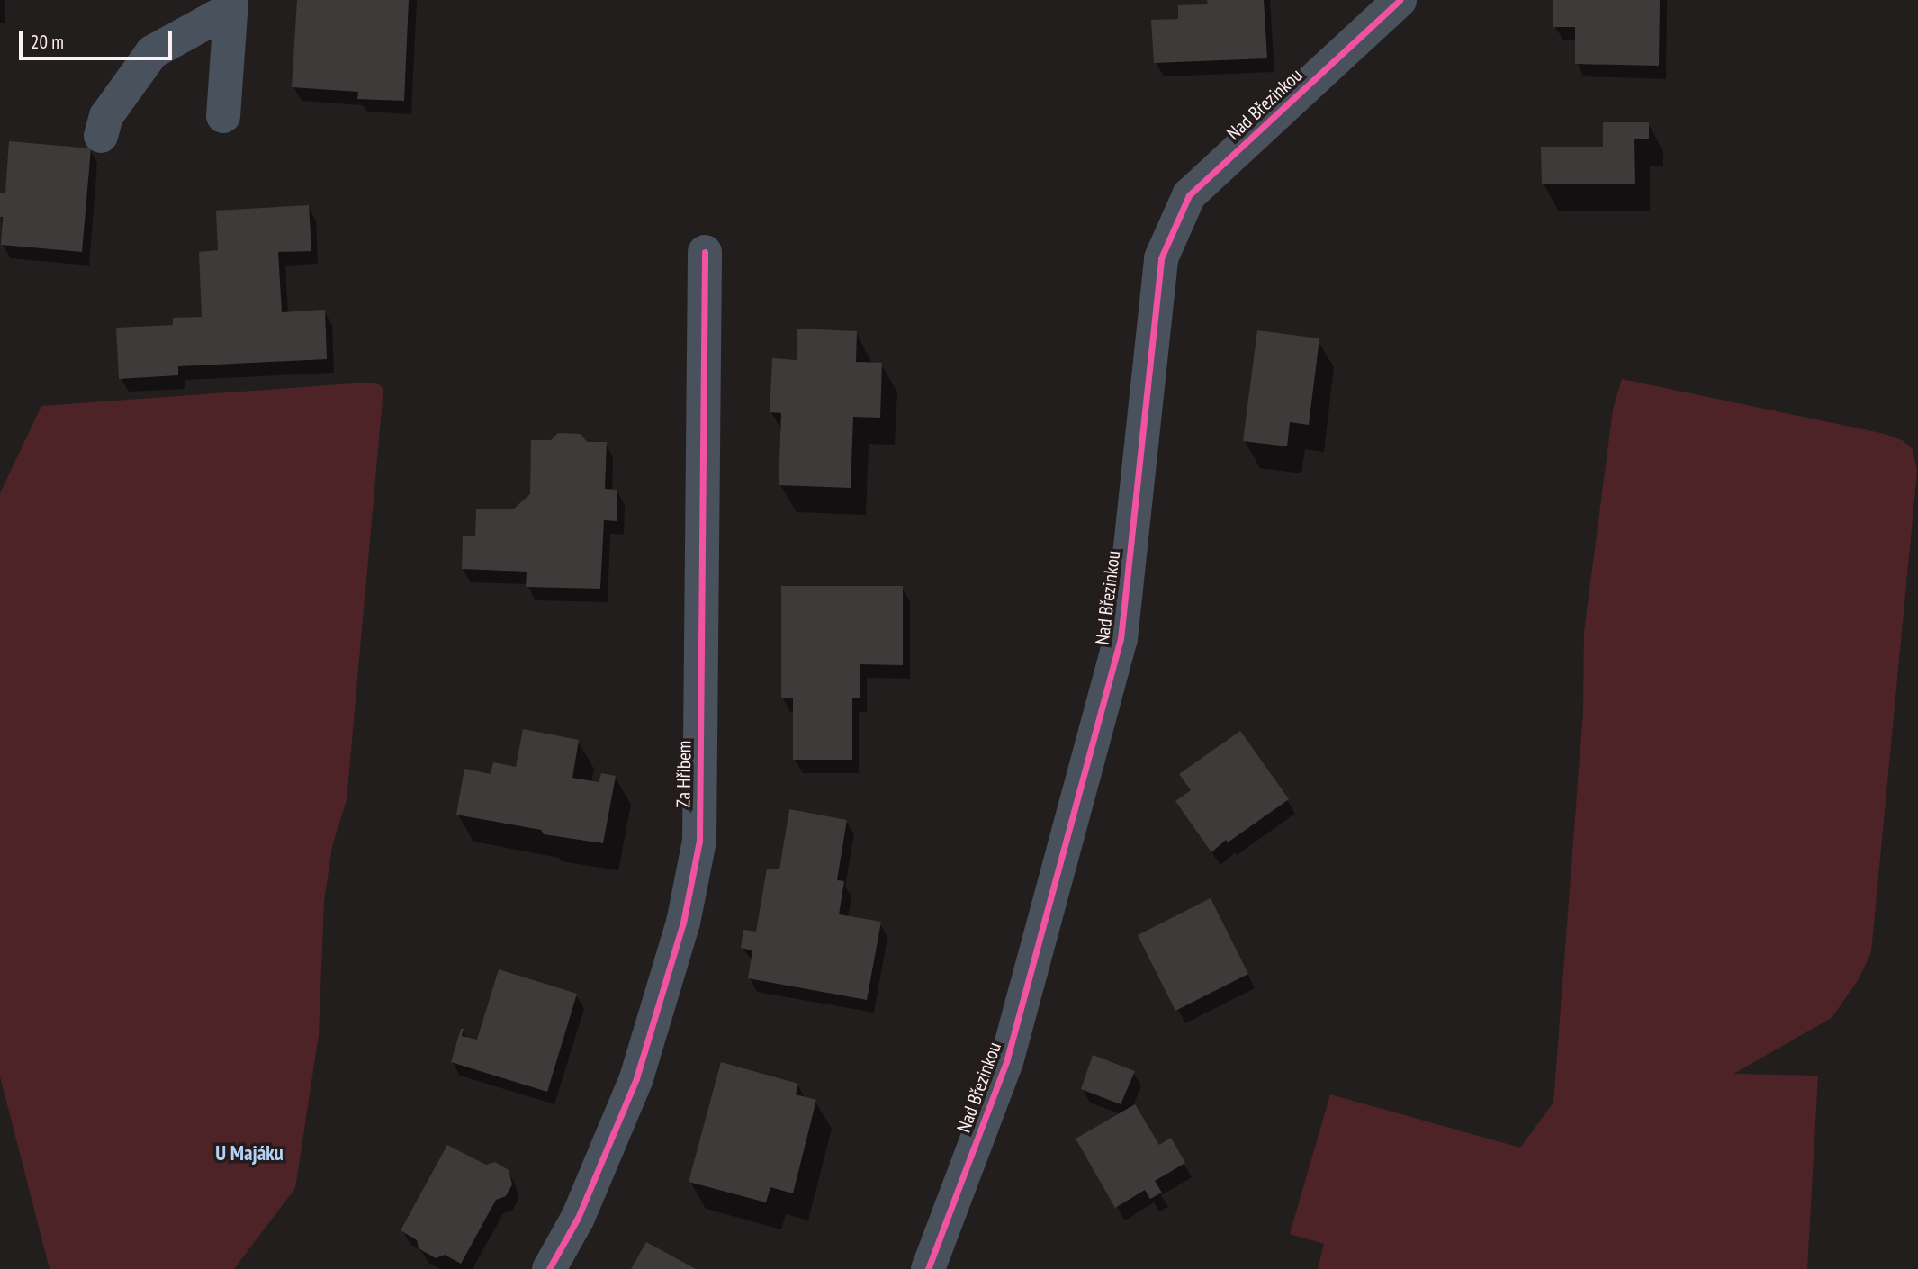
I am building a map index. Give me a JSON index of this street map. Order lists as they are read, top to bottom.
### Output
{
  "streets": {
    "street": ["Nad Březinkou", "Za Hřibem"]
  },
  "districts": ["U Majáku"],
  "scale_bar": "20 m"
}
